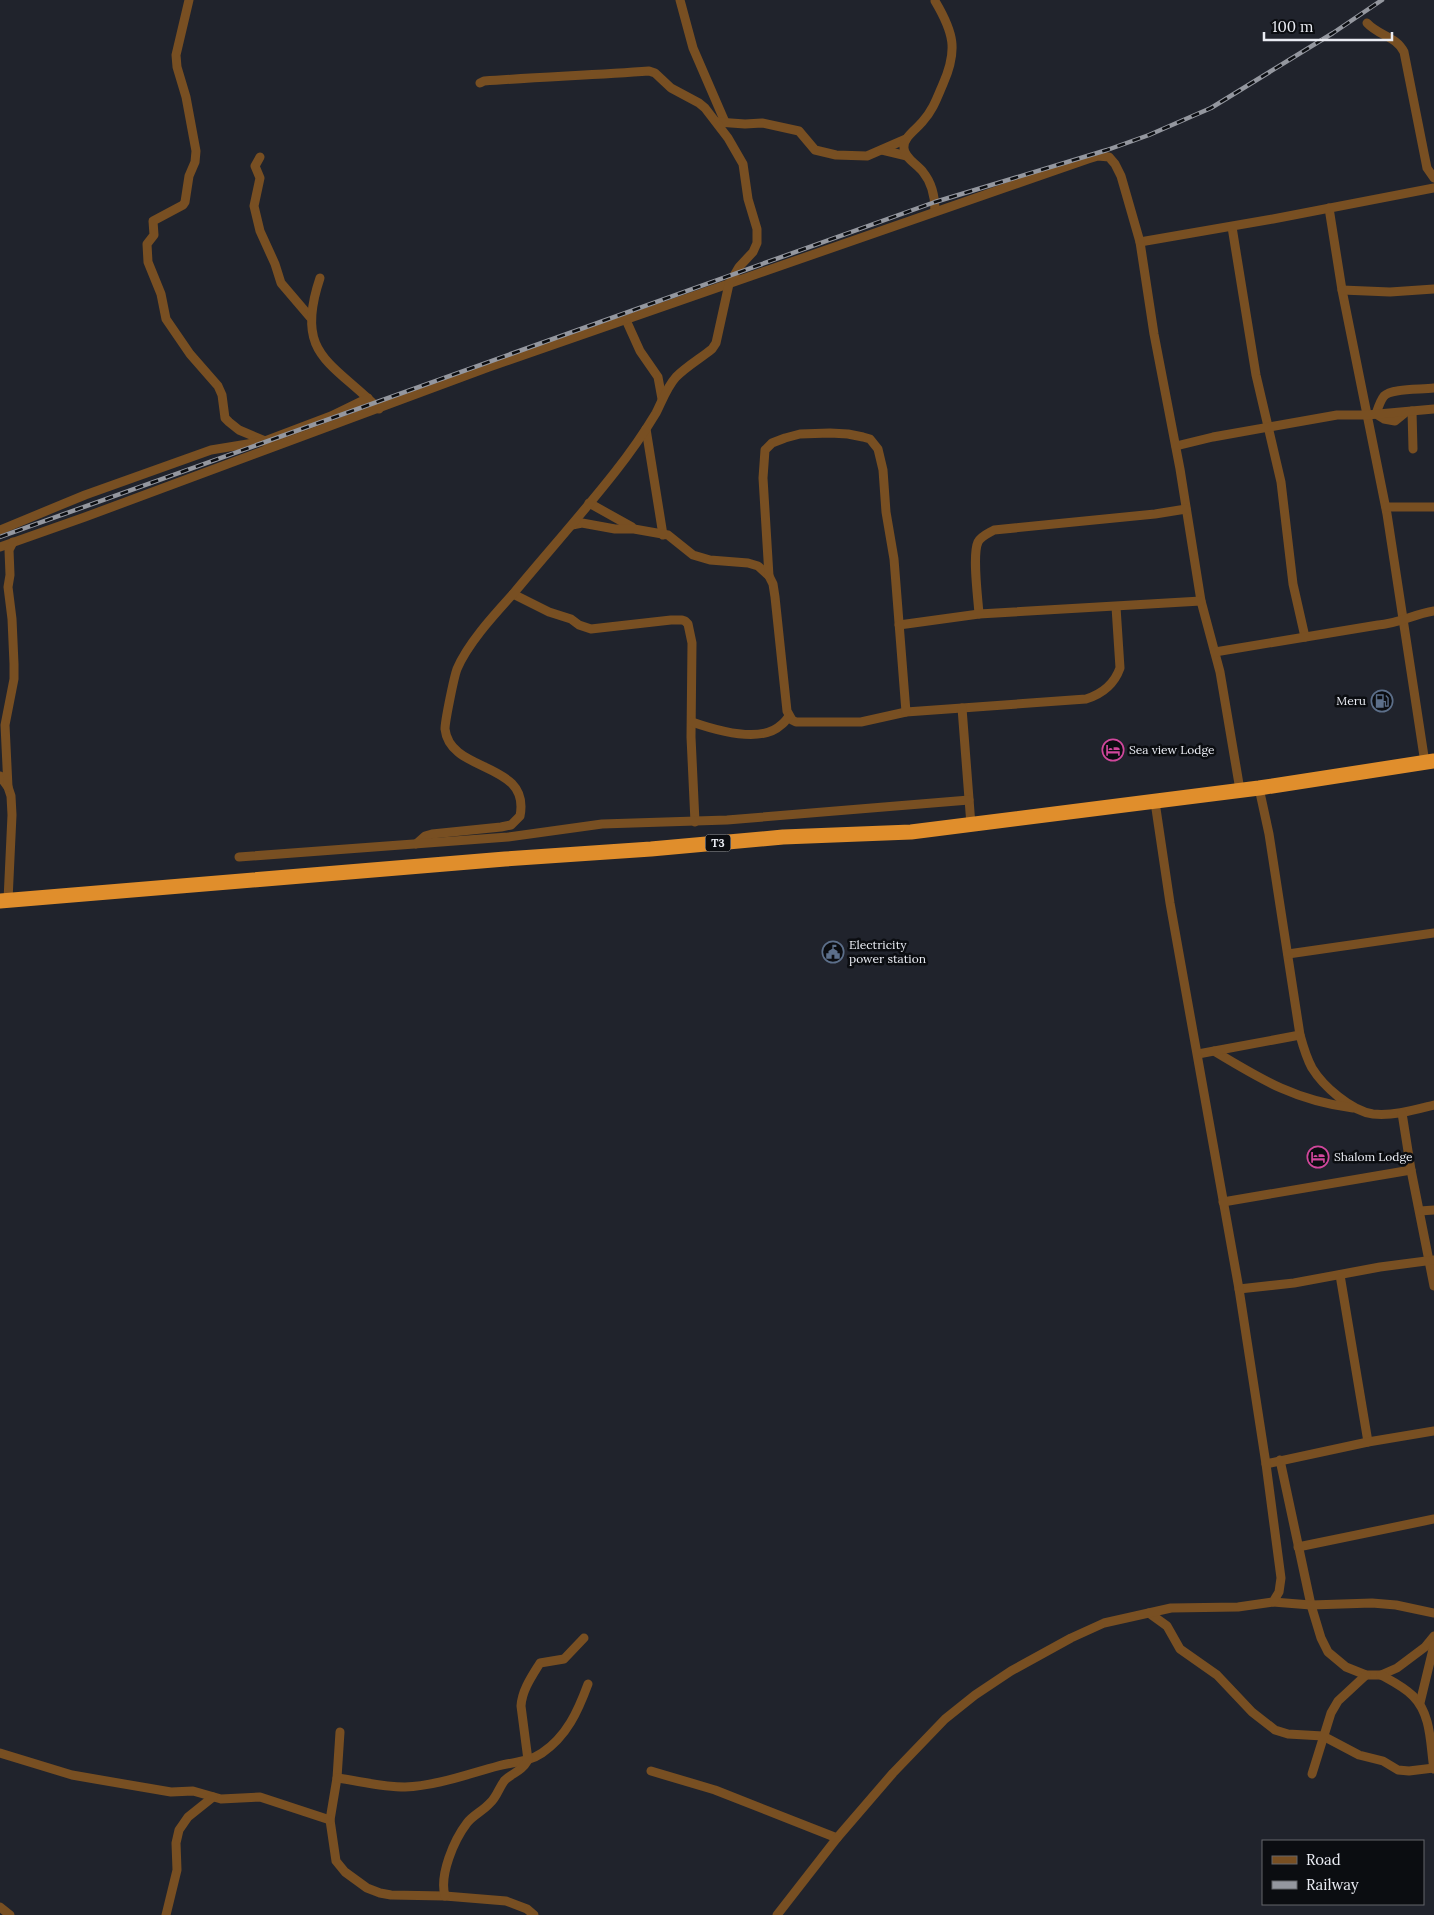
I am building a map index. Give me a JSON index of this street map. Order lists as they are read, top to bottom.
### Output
{
  "streets": {
    "highway": ["T3"]
  },
  "places": {
    "fuel station": ["Meru"],
    "hotel": ["Sea view Lodge", "Shalom Lodge"],
    "public building": ["Electricity power station"]
  },
  "legend": ["Road", "Railway"],
  "scale_bar": "100 m"
}
